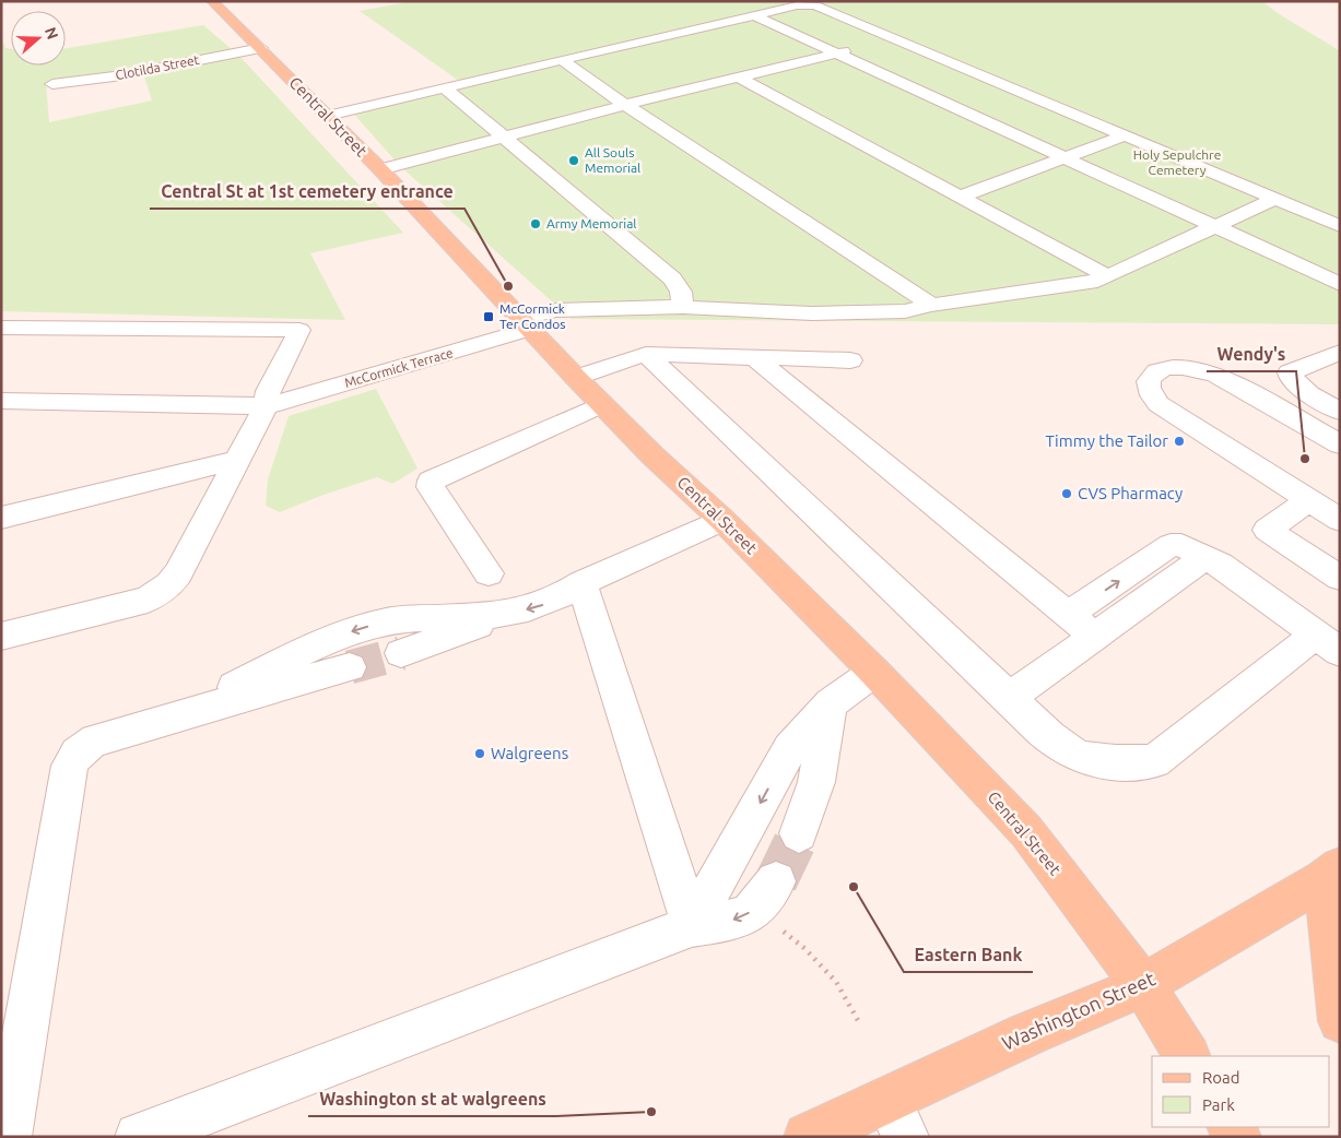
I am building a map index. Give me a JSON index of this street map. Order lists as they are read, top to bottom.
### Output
{
  "streets": {
    "main road": ["Central Street", "Washington Street"],
    "street": ["Clotilda Street", "McCormick Terrace"]
  },
  "crossings": [
    ["Clotilda Street", "Central Street"],
    ["Central Street", "McCormick Terrace"],
    ["Central Street", "Washington Street"]
  ],
  "parks": ["Holy Sepulchre Cemetery"],
  "places": {
    "other": [
      "All Souls Memorial",
      "Army Memorial",
      "Central St at 1st cemetery entrance",
      "Timmy the Tailor",
      "Wendy's",
      "CVS Pharmacy",
      "Walgreens",
      "Eastern Bank",
      "Washington st at walgreens"
    ],
    "transit": ["McCormick Ter Condos"]
  },
  "legend": ["Road", "Park"],
  "north": "right"
}
